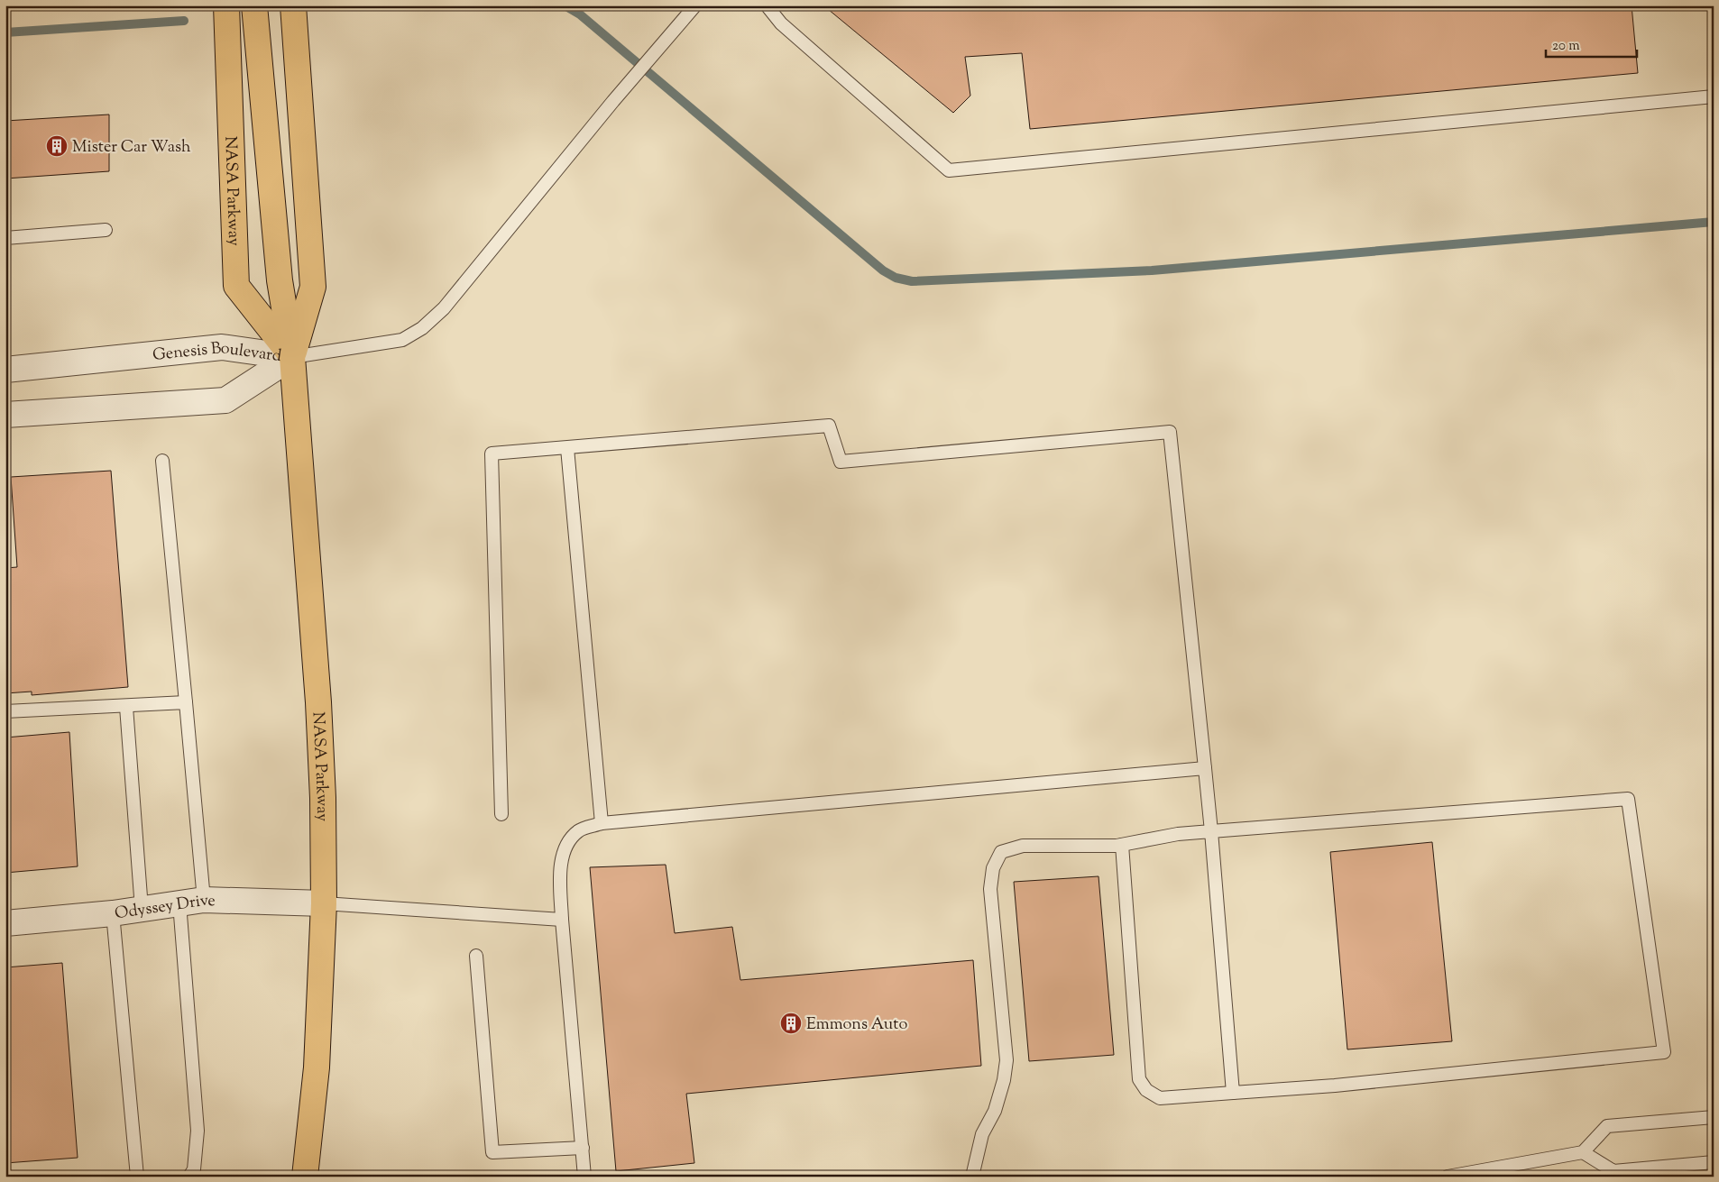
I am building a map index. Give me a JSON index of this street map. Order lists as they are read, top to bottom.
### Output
{
  "streets": {
    "main road": ["NASA Parkway"],
    "street": ["Genesis Boulevard", "Odyssey Drive"]
  },
  "crossings": [
    ["NASA Parkway", "Genesis Boulevard"],
    ["NASA Parkway", "Odyssey Drive"]
  ],
  "places": {
    "building": ["Mister Car Wash", "Emmons Auto"]
  },
  "scale_bar": "20 m"
}
